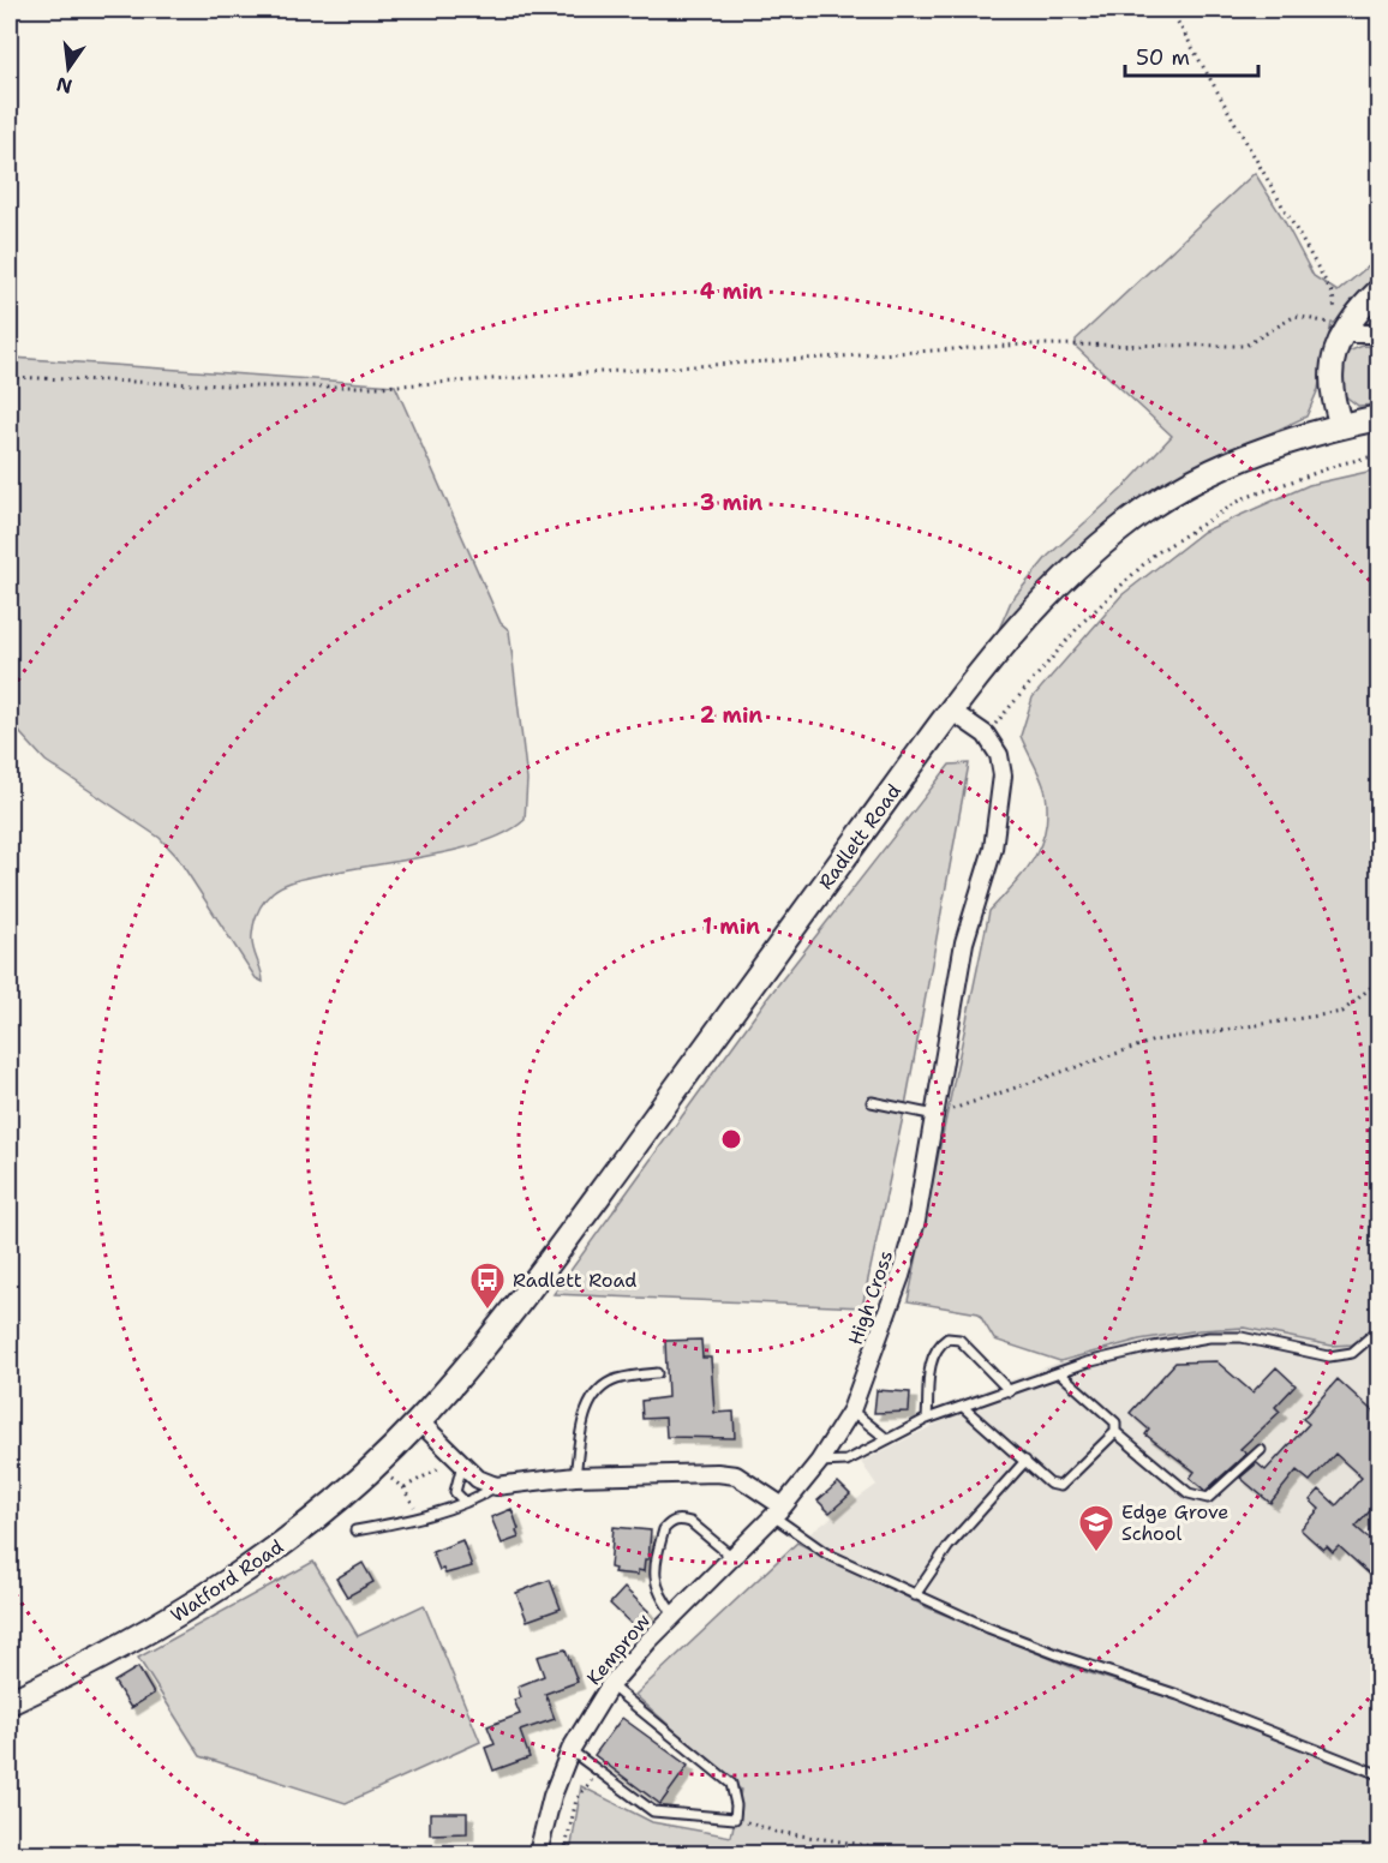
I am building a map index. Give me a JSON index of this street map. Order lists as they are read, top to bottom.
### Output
{
  "streets": {
    "main road": ["Radlett Road", "Watford Road"],
    "street": ["High Cross", "Kemprow"]
  },
  "crossings": [
    ["Radlett Road", "High Cross"],
    ["Radlett Road", "Watford Road"],
    ["High Cross", "Kemprow"]
  ],
  "places": {
    "bus stop": ["Radlett Road"],
    "school or university": ["Edge Grove School"]
  },
  "scale_bar": "50 m",
  "north": "bottom",
  "rings": [
    "4 min",
    "3 min",
    "2 min",
    "1 min"
  ]
}
